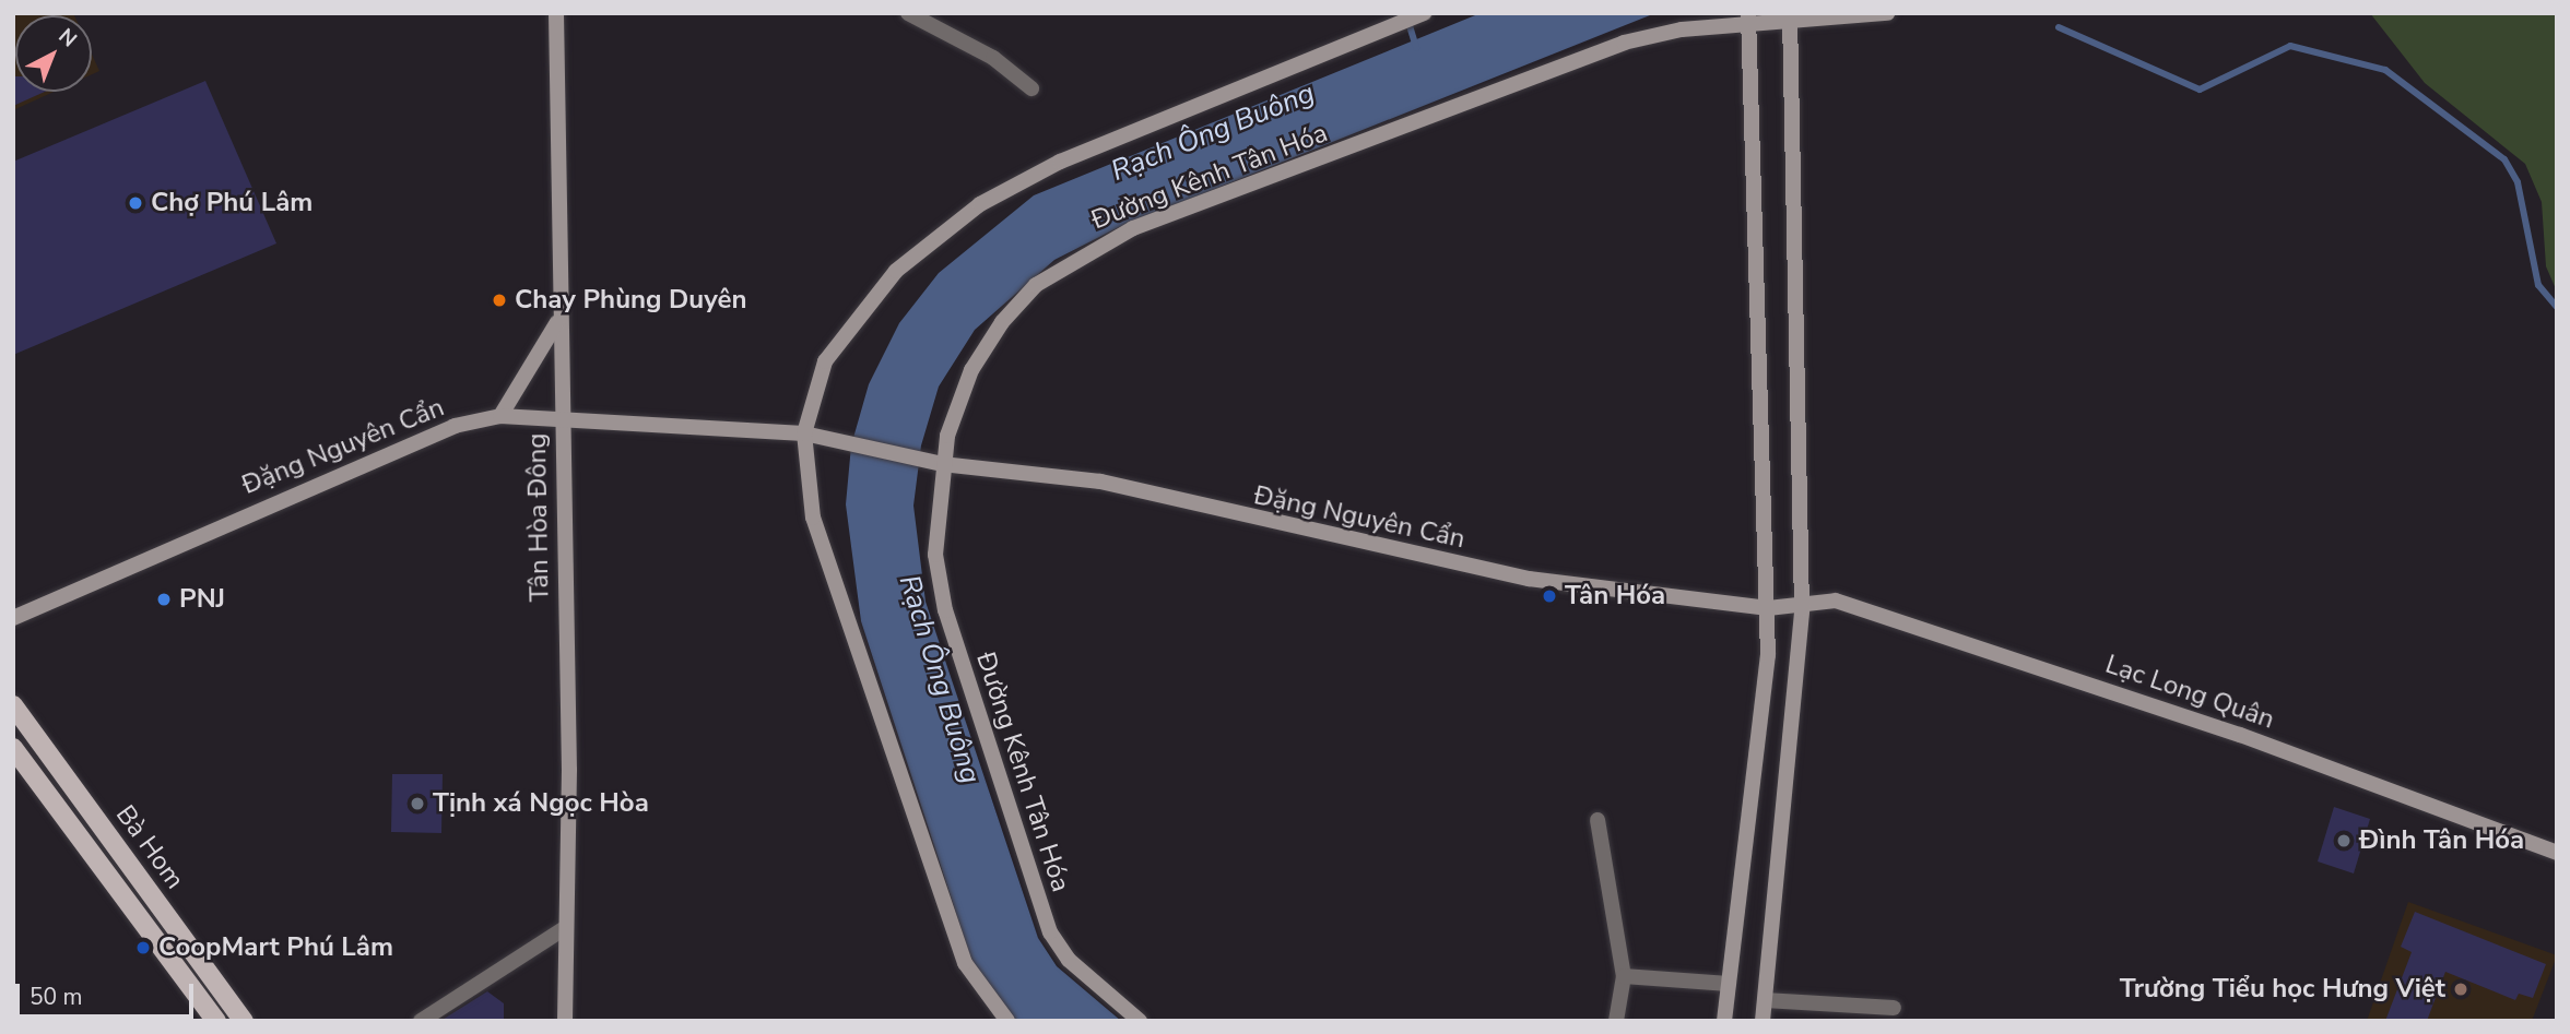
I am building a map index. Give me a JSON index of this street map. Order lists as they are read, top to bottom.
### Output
{
  "streets": {
    "main road": [
      "Đường Kênh Tân Hóa",
      "Đặng Nguyên Cẩn",
      "Tân Hòa Đông",
      "Lạc Long Quân",
      "Bà Hom"
    ]
  },
  "crossings": [
    ["Đường Kênh Tân Hóa", "Đặng Nguyên Cẩn"],
    ["Đặng Nguyên Cẩn", "Tân Hòa Đông"],
    ["Đặng Nguyên Cẩn", "Lạc Long Quân"]
  ],
  "water": ["Rạch Ông Buông"],
  "places": [
    "Chợ Phú Lâm",
    "Chay Phùng Duyên",
    "Tân Hóa",
    "PNJ",
    "Tịnh xá Ngọc Hòa",
    "Đình Tân Hóa",
    "CoopMart Phú Lâm",
    "Trường Tiểu học Hưng Việt"
  ],
  "scale_bar": "50 m",
  "north": "top right"
}
